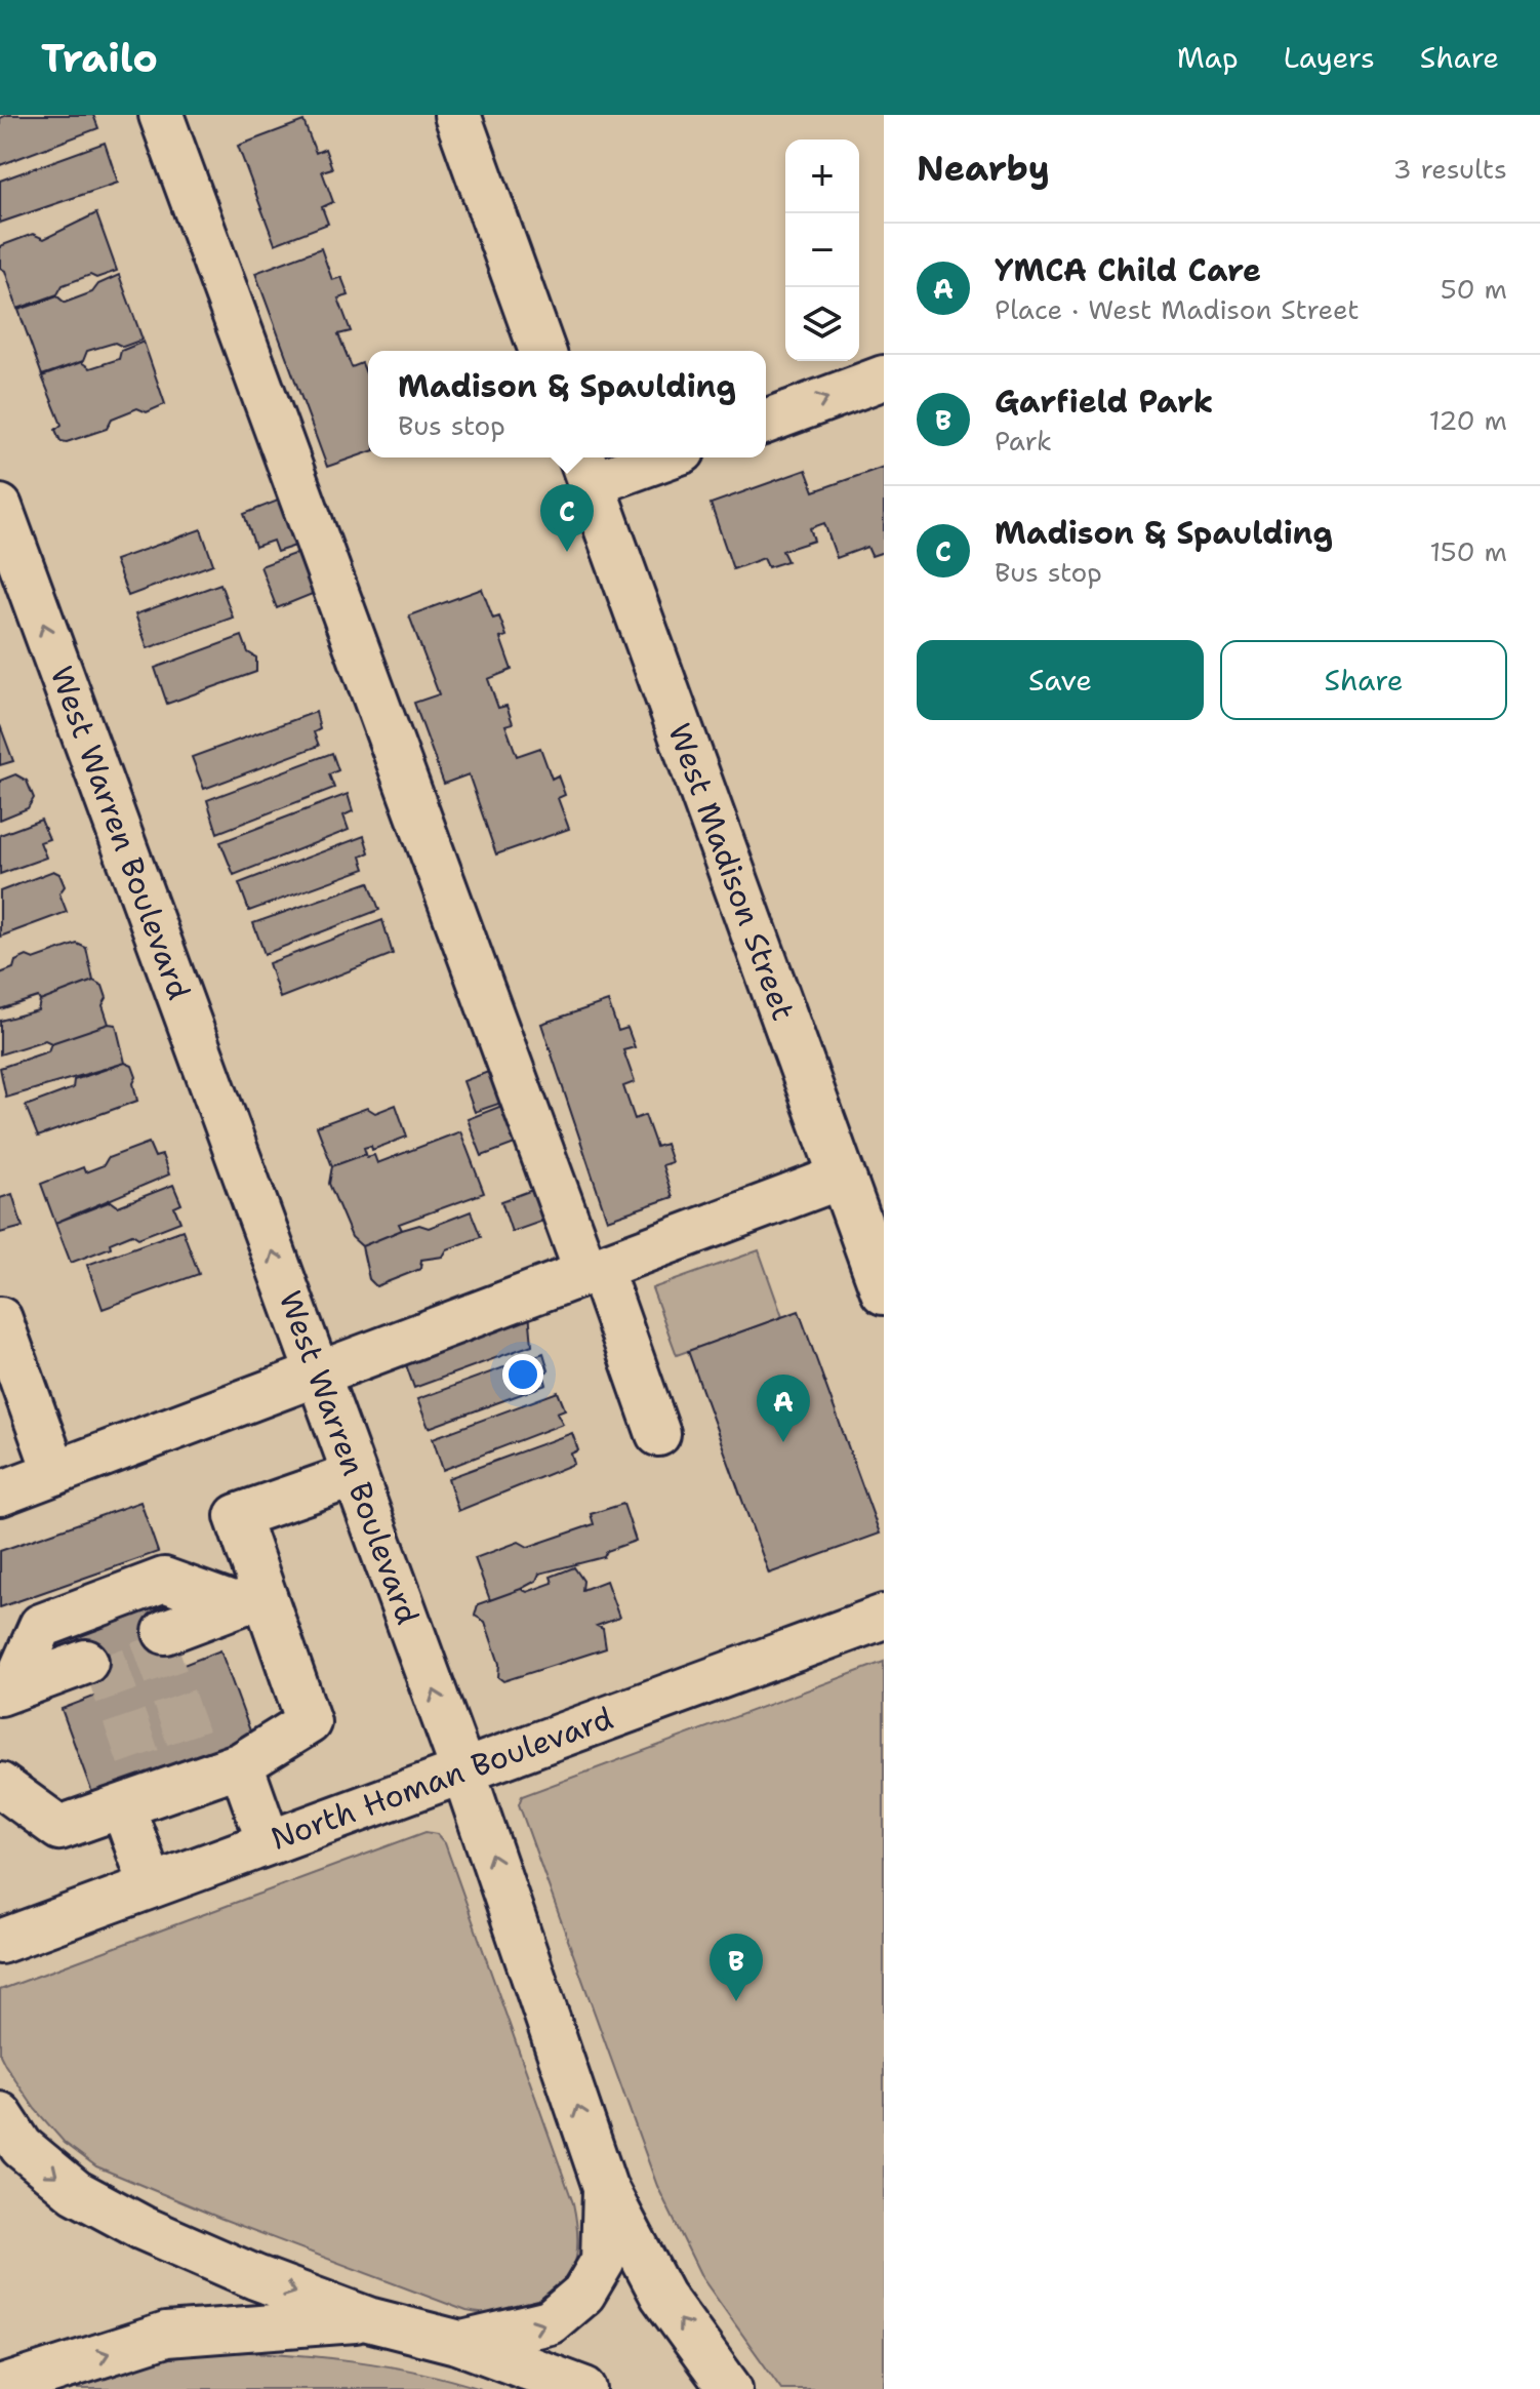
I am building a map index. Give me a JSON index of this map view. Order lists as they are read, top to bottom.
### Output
{
  "streets": {
    "main road": ["West Madison Street"],
    "street": ["West Warren Boulevard", "North Homan Boulevard"]
  },
  "crossings": [
    ["West Warren Boulevard", "North Homan Boulevard"]
  ],
  "page": {
    "header": "Trailo",
    "nav": ["Map", "Layers", "Share"],
    "heading": ["Nearby", "3 results"],
    "map_buttons": ["+", "−"],
    "list": [
      {
        "mark": "A",
        "name": "YMCA Child Care",
        "note": "Place · West Madison Street",
        "value": "50 m"
      },
      {
        "mark": "B",
        "name": "Garfield Park",
        "note": "Park",
        "value": "120 m"
      },
      {
        "mark": "C",
        "name": "Madison & Spaulding",
        "note": "Bus stop",
        "value": "150 m"
      }
    ],
    "popup": ["Madison & Spaulding", "Bus stop"],
    "pins": ["C", "A", "B"],
    "buttons": ["Save", "Share"]
  }
}
